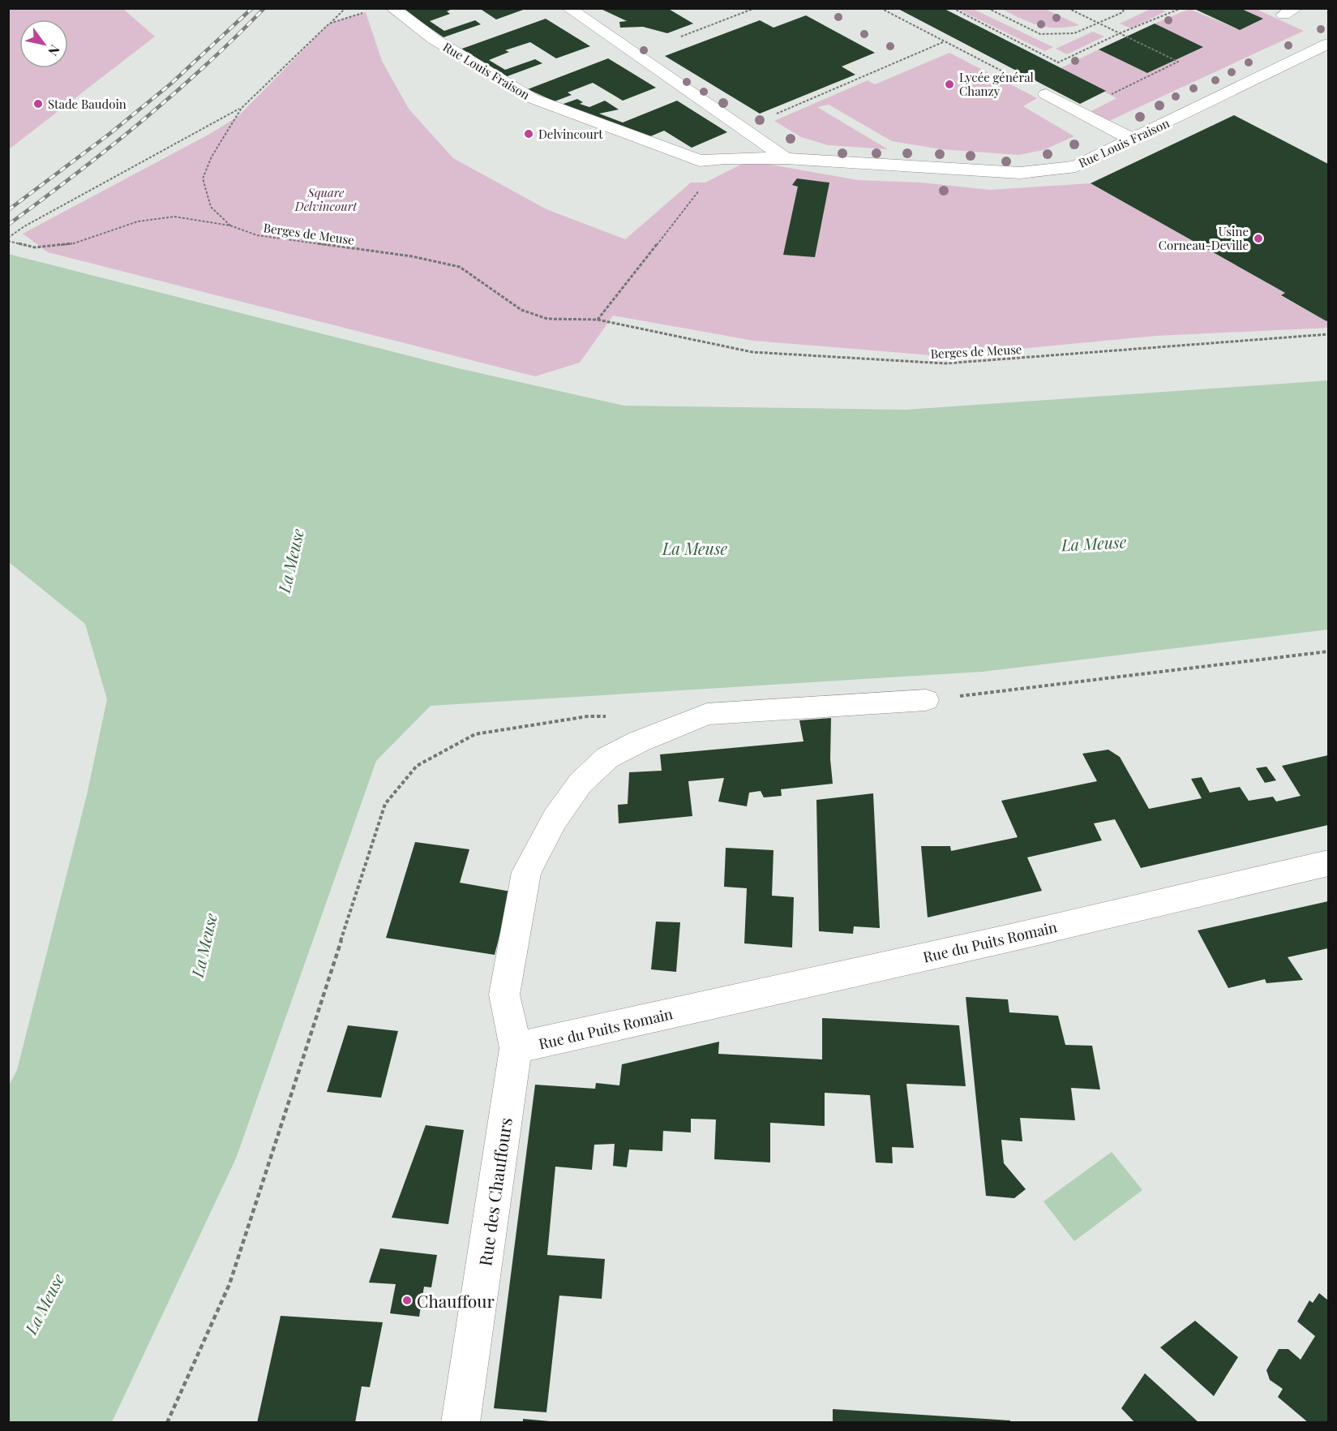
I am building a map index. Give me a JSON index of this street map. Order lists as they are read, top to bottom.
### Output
{
  "streets": {
    "street": ["Rue Louis Fraison", "Rue du Puits Romain", "Rue des Chauffours"],
    "path": ["Berges de Meuse"]
  },
  "crossings": [
    ["Rue du Puits Romain", "Rue des Chauffours"]
  ],
  "water": ["La Meuse"],
  "parks": ["Square Delvincourt"],
  "places": [
    "Lycée général Chanzy",
    "Stade Baudoin",
    "Delvincourt",
    "Usine Corneau-Deville",
    "Chauffour"
  ],
  "north": "bottom right"
}
